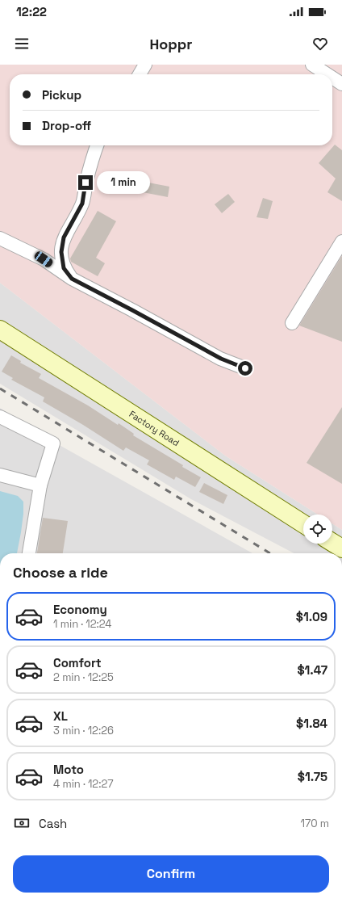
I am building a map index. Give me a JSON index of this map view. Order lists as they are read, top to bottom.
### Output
{
  "streets": {
    "main road": ["Factory Road"]
  },
  "page": {
    "status": "12:22",
    "header": "Hoppr",
    "banner": ["Pickup", "Drop-off"],
    "bubble": "1 min",
    "heading": "Choose a ride",
    "list": [
      {
        "name": "Economy",
        "note": "1 min · 12:24",
        "value": "$1.09"
      },
      {
        "name": "Comfort",
        "note": "2 min · 12:25",
        "value": "$1.47"
      },
      {
        "name": "XL",
        "note": "3 min · 12:26",
        "value": "$1.84"
      },
      {
        "name": "Moto",
        "note": "4 min · 12:27",
        "value": "$1.75"
      }
    ],
    "pay": ["Cash", "170 m"],
    "buttons": "Confirm"
  }
}
